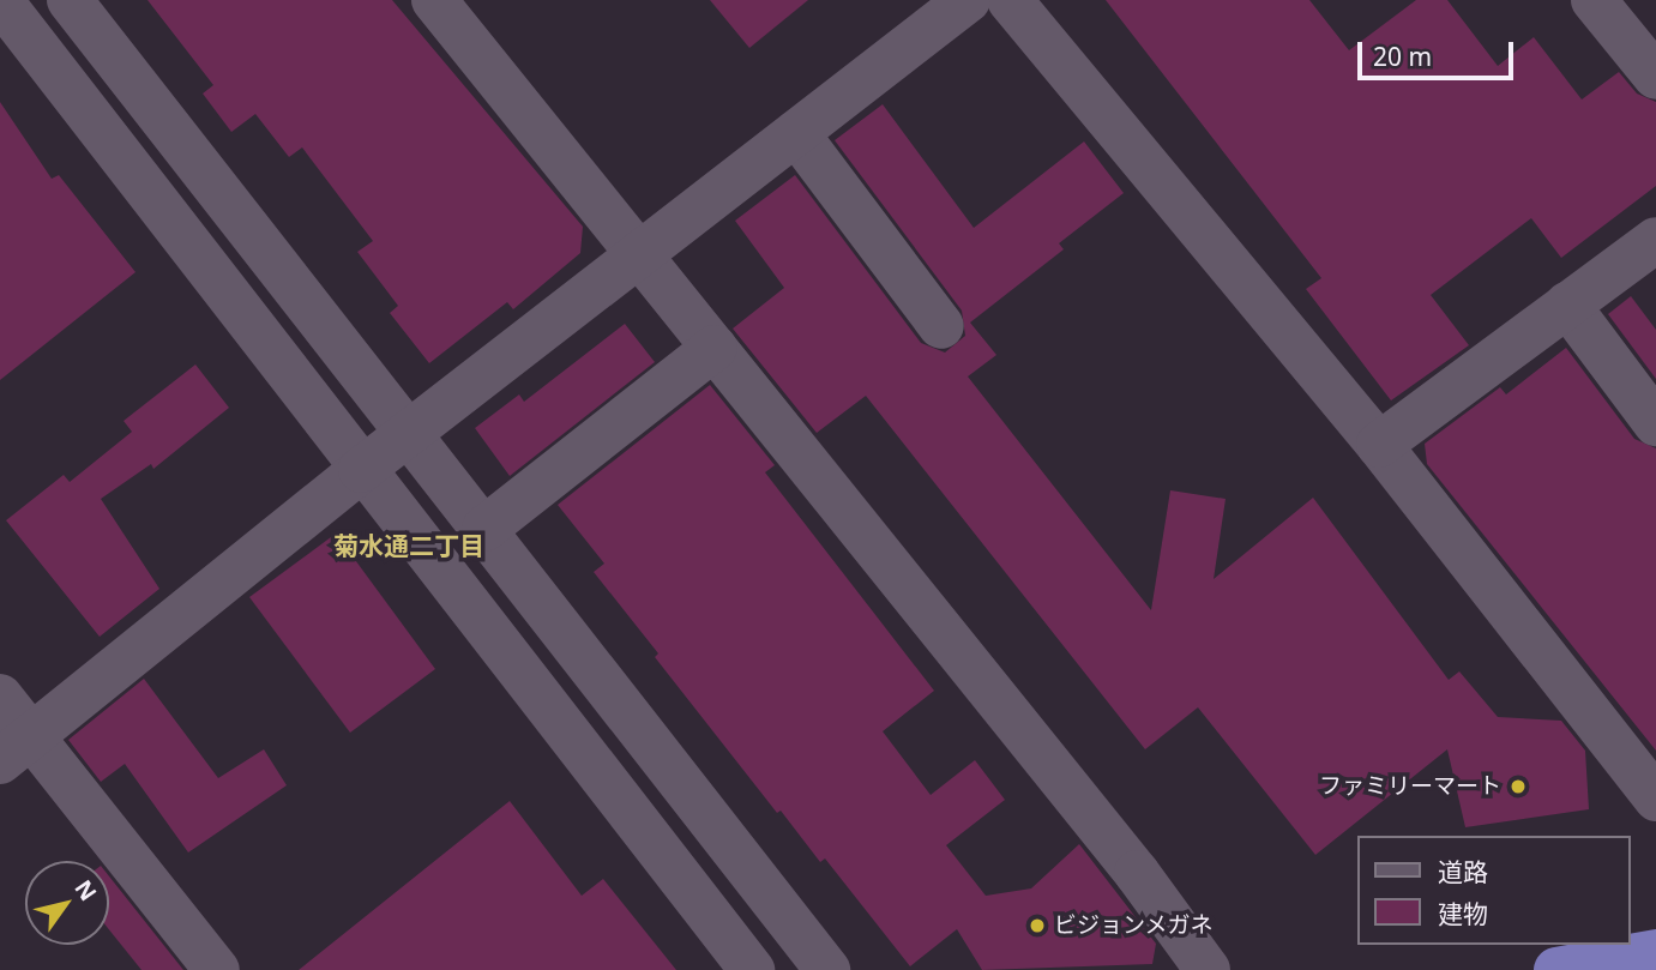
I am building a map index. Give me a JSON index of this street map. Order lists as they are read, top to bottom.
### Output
{
  "districts": ["菊水通二丁目"],
  "places": ["ファミリーマート", "ビジョンメガネ"],
  "legend": ["道路", "建物"],
  "scale_bar": "20 m",
  "north": "top right"
}
